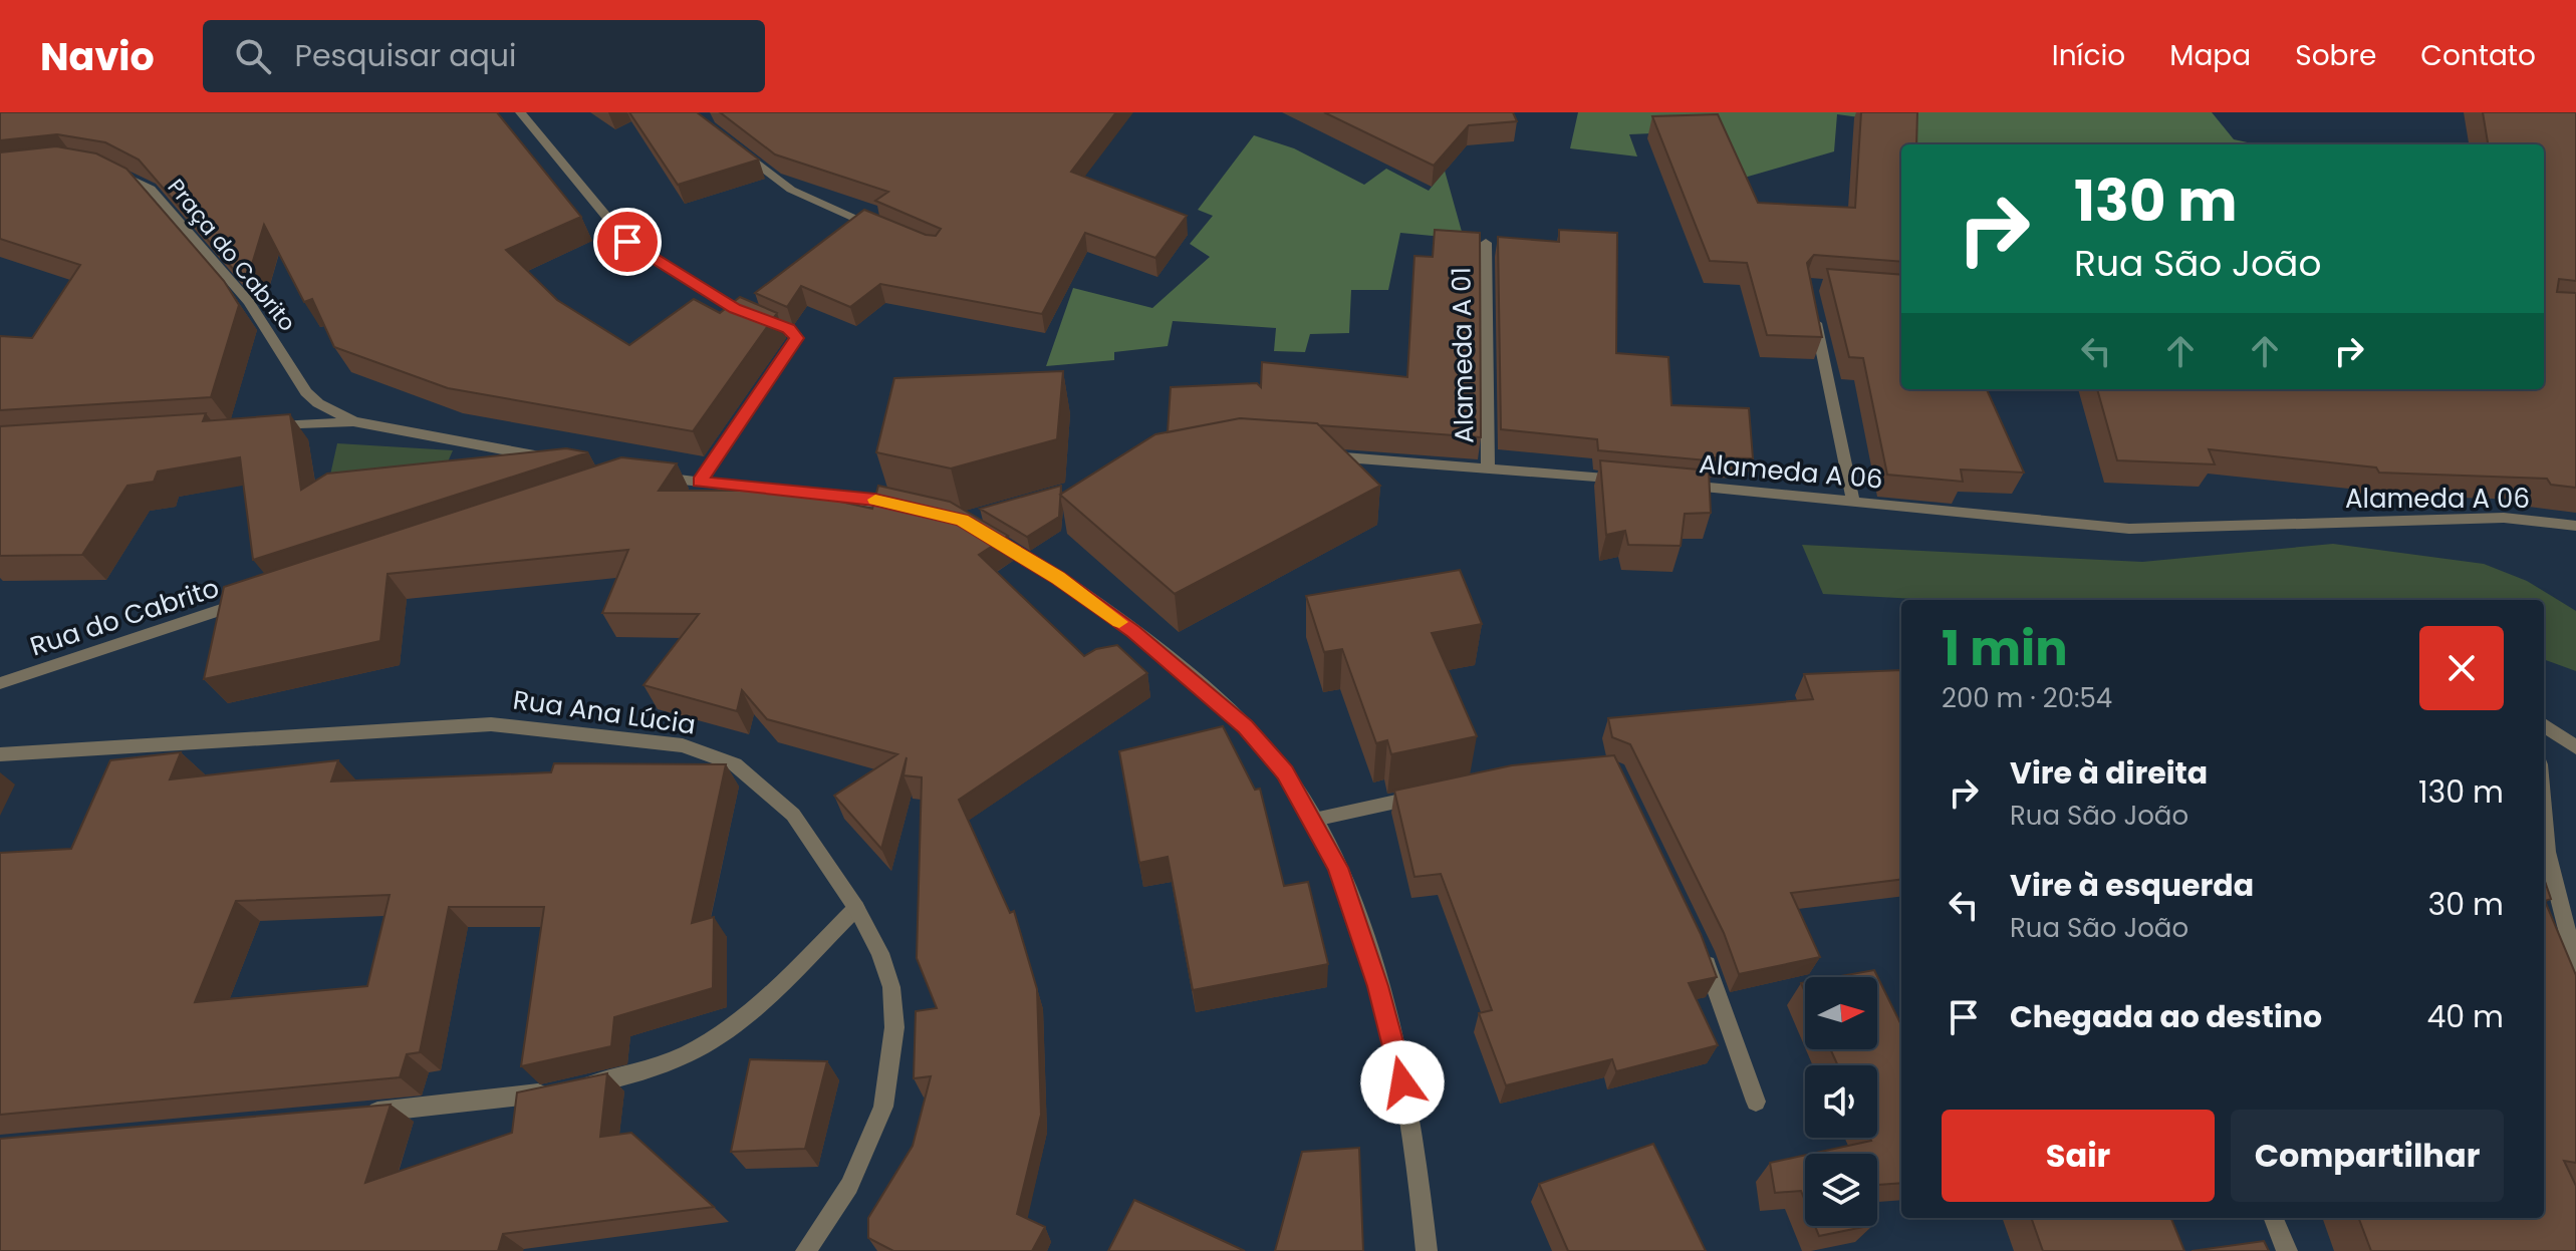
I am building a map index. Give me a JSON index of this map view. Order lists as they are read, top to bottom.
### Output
{
  "streets": {
    "street": [
      "Praça do Cabrito",
      "Alameda A 01",
      "Alameda A 06",
      "Rua do Cabrito",
      "Rua Ana Lúcia"
    ]
  },
  "north": "right",
  "page": {
    "header": "Navio",
    "search": "Pesquisar aqui",
    "nav": [
      "Início",
      "Mapa",
      "Sobre",
      "Contato"
    ],
    "turn": ["130 m", "Rua São João"],
    "heading": ["1 min", "200 m · 20:54"],
    "list": [
      {
        "name": "Vire à direita",
        "note": "Rua São João",
        "value": "130 m"
      },
      {
        "name": "Vire à esquerda",
        "note": "Rua São João",
        "value": "30 m"
      },
      {
        "name": "Chegada ao destino",
        "value": "40 m"
      }
    ],
    "buttons": ["Sair", "Compartilhar"]
  }
}
